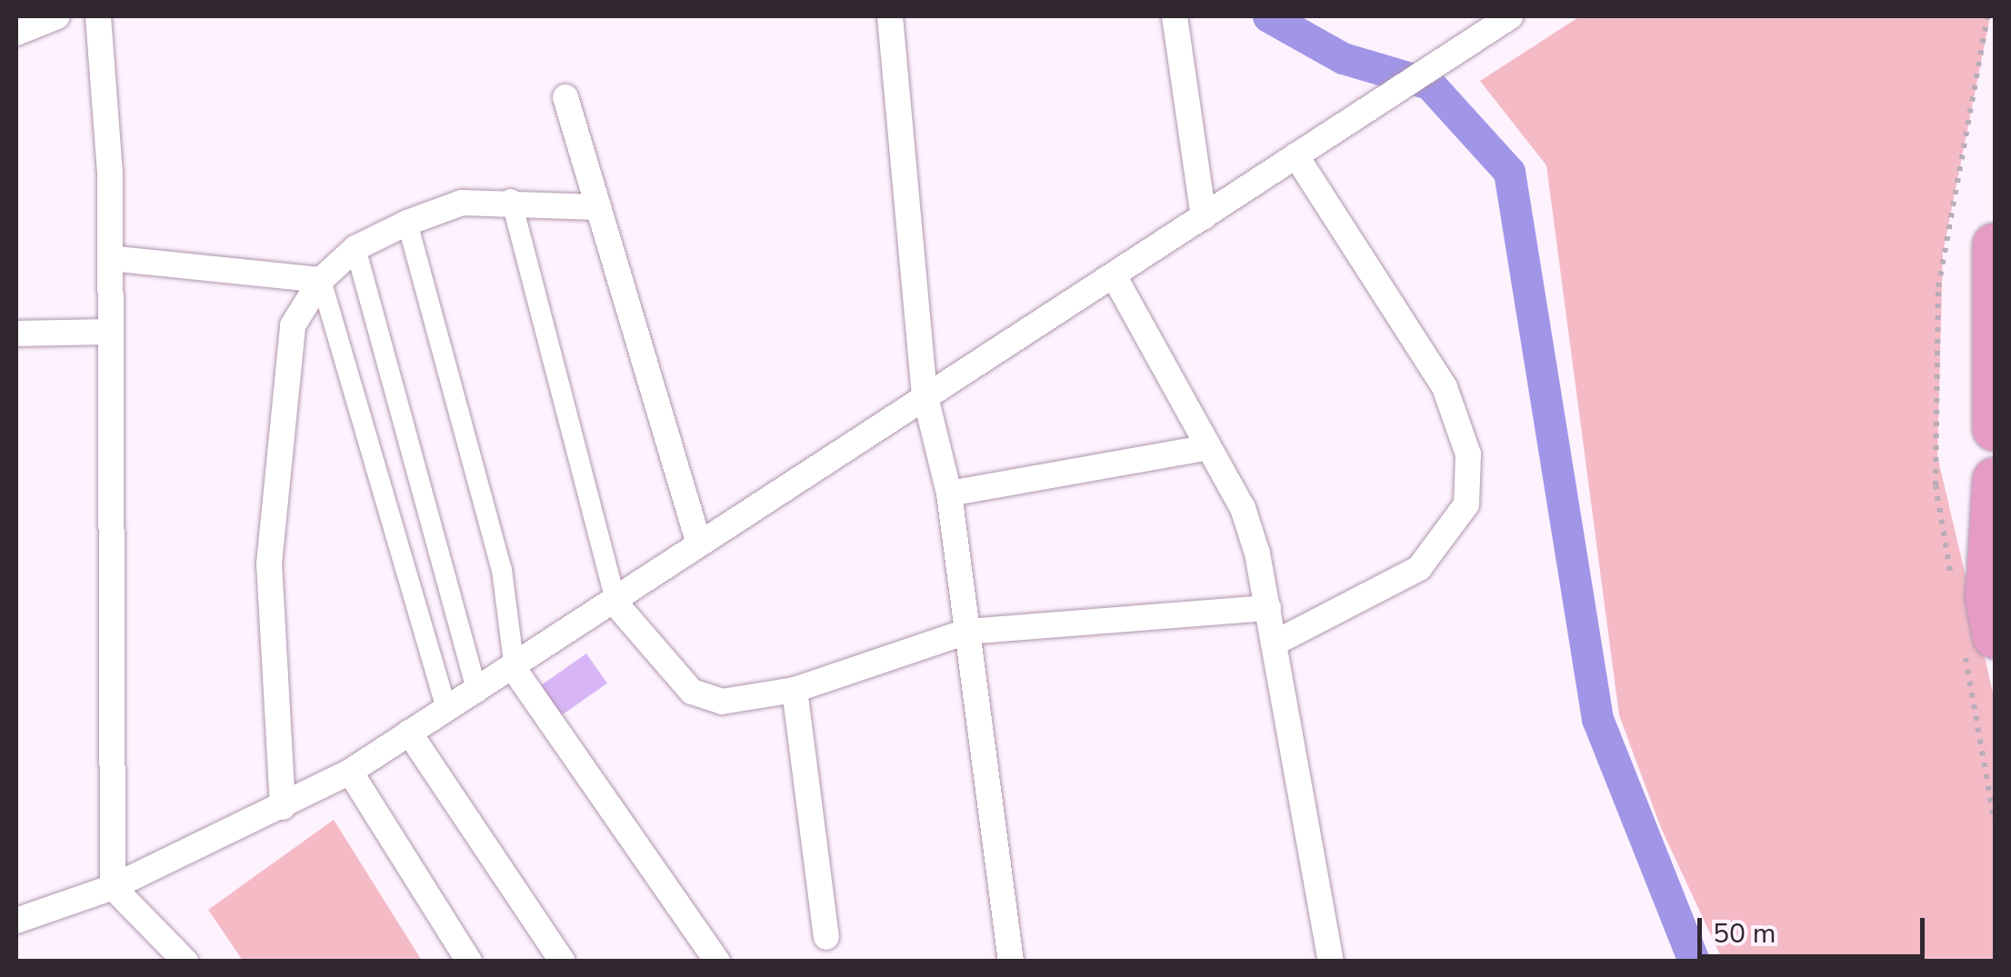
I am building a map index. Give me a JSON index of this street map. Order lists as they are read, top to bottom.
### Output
{
  "scale_bar": "50 m"
}
